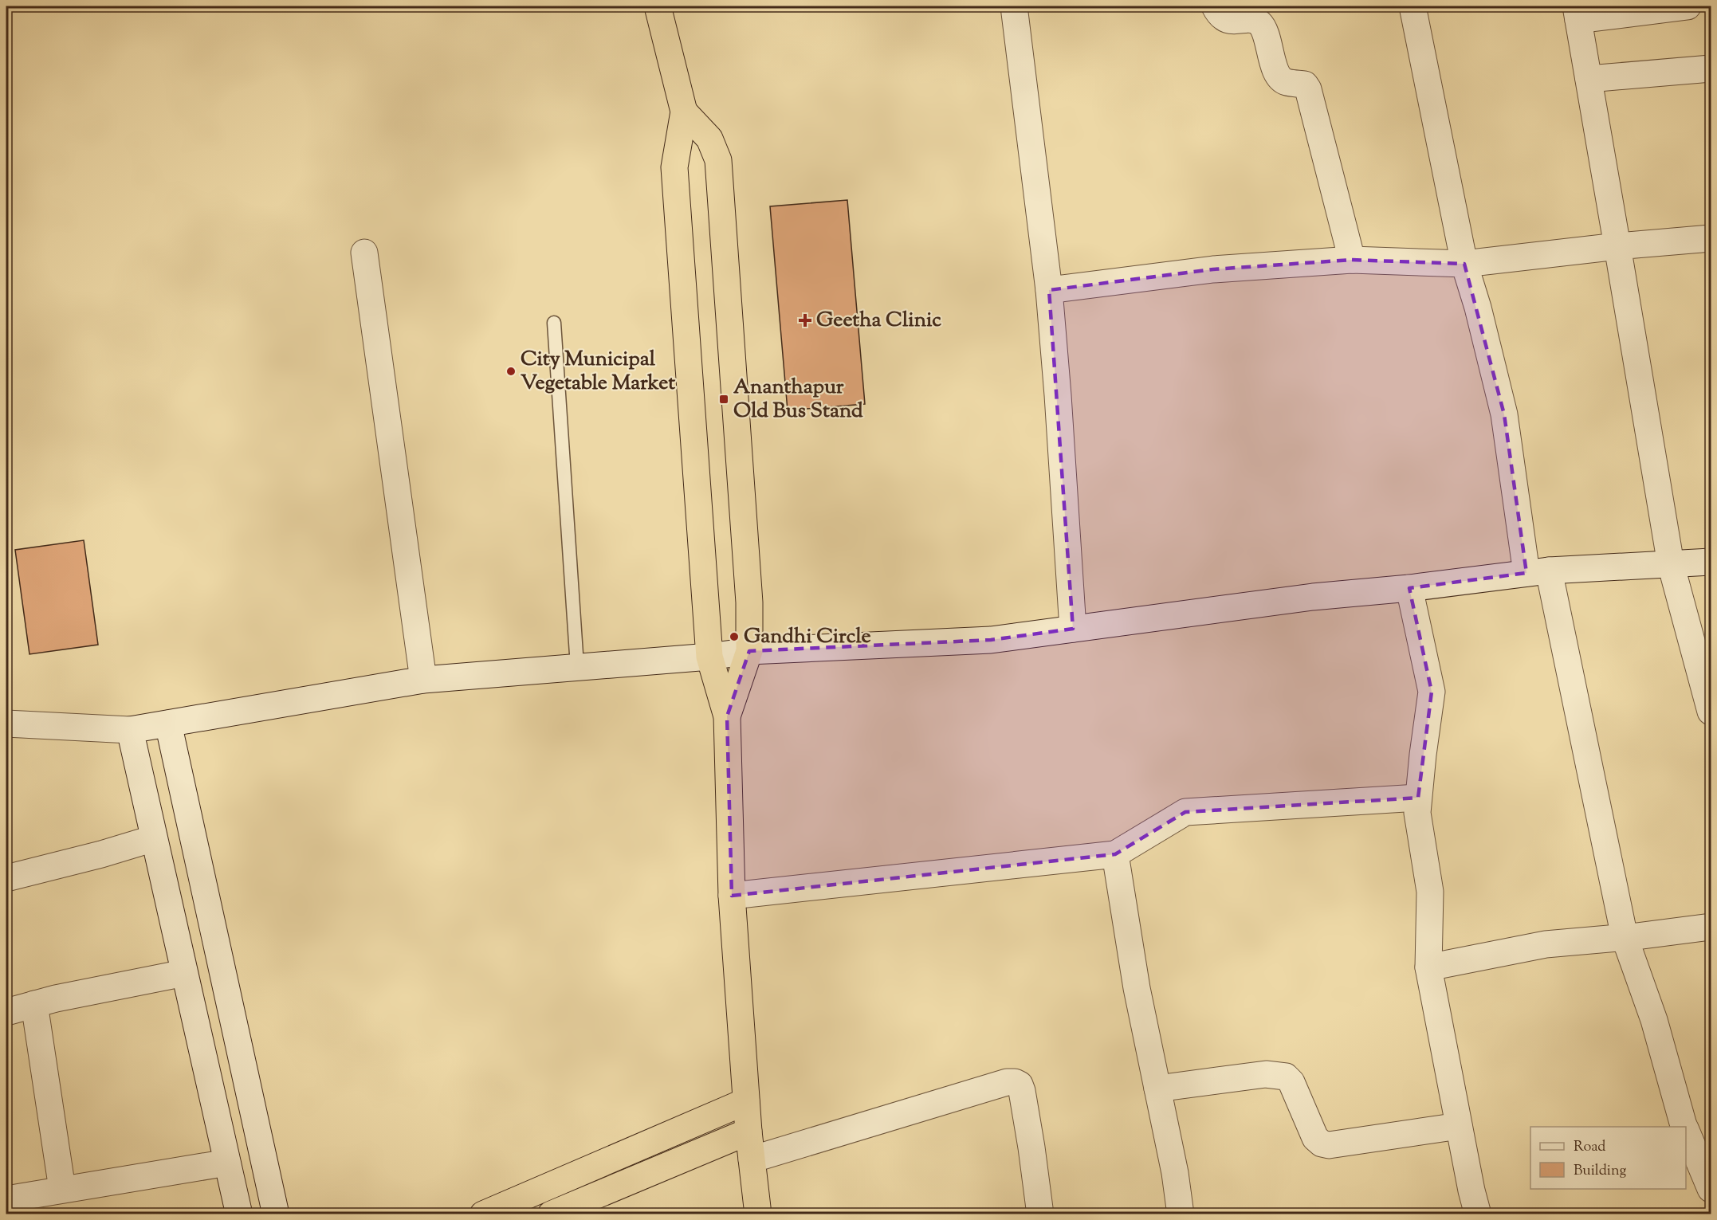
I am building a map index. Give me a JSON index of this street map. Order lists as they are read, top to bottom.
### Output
{
  "places": {
    "health": ["Geetha Clinic"],
    "other": ["City Municipal Vegetable Market", "Gandhi Circle"],
    "transit": ["Ananthapur Old Bus Stand"]
  },
  "legend": ["Road", "Building"]
}
